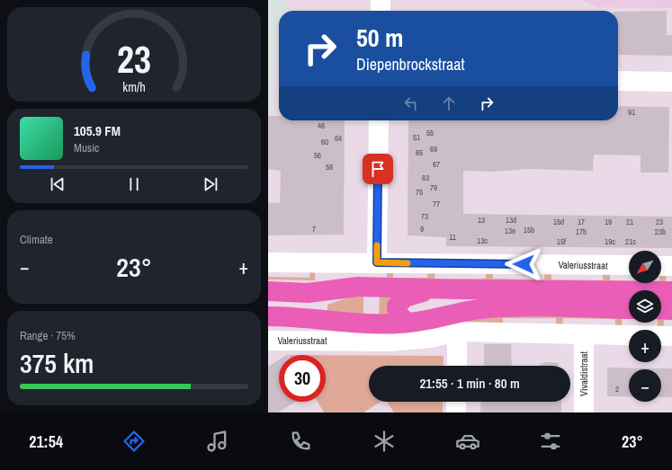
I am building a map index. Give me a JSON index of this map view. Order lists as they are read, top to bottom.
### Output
{
  "streets": {
    "main road": ["Valeriusstraat"],
    "street": ["Vivaldistraat"]
  },
  "crossings": [
    ["Valeriusstraat", "Vivaldistraat"]
  ],
  "house_numbers": [
    "91",
    "46",
    "55",
    "51",
    "64",
    "60",
    "69",
    "65",
    "56",
    "67",
    "58",
    "63",
    "79",
    "75",
    "77",
    "73",
    "13",
    "13d",
    "15d",
    "17",
    "19",
    "21",
    "23",
    "7",
    "9",
    "15b",
    "13e",
    "17b",
    "23b",
    "11",
    "13c",
    "15f",
    "19c",
    "21c",
    "2"
  ],
  "north": "bottom left",
  "page": {
    "turn": ["50 m", "Diepenbrockstraat"],
    "song": ["105.9 FM", "Music"],
    "tile": [
      "Climate",
      ["Range · 75%", "375 km"]
    ],
    "map_buttons": ["+", "−"],
    "heat": ["−", "23°", "+"],
    "limit": "30",
    "trip": "21:55 · 1 min · 80 m",
    "tabs": ["21:54", "23°"],
    "gauge": ["23", "km/h"]
  }
}
